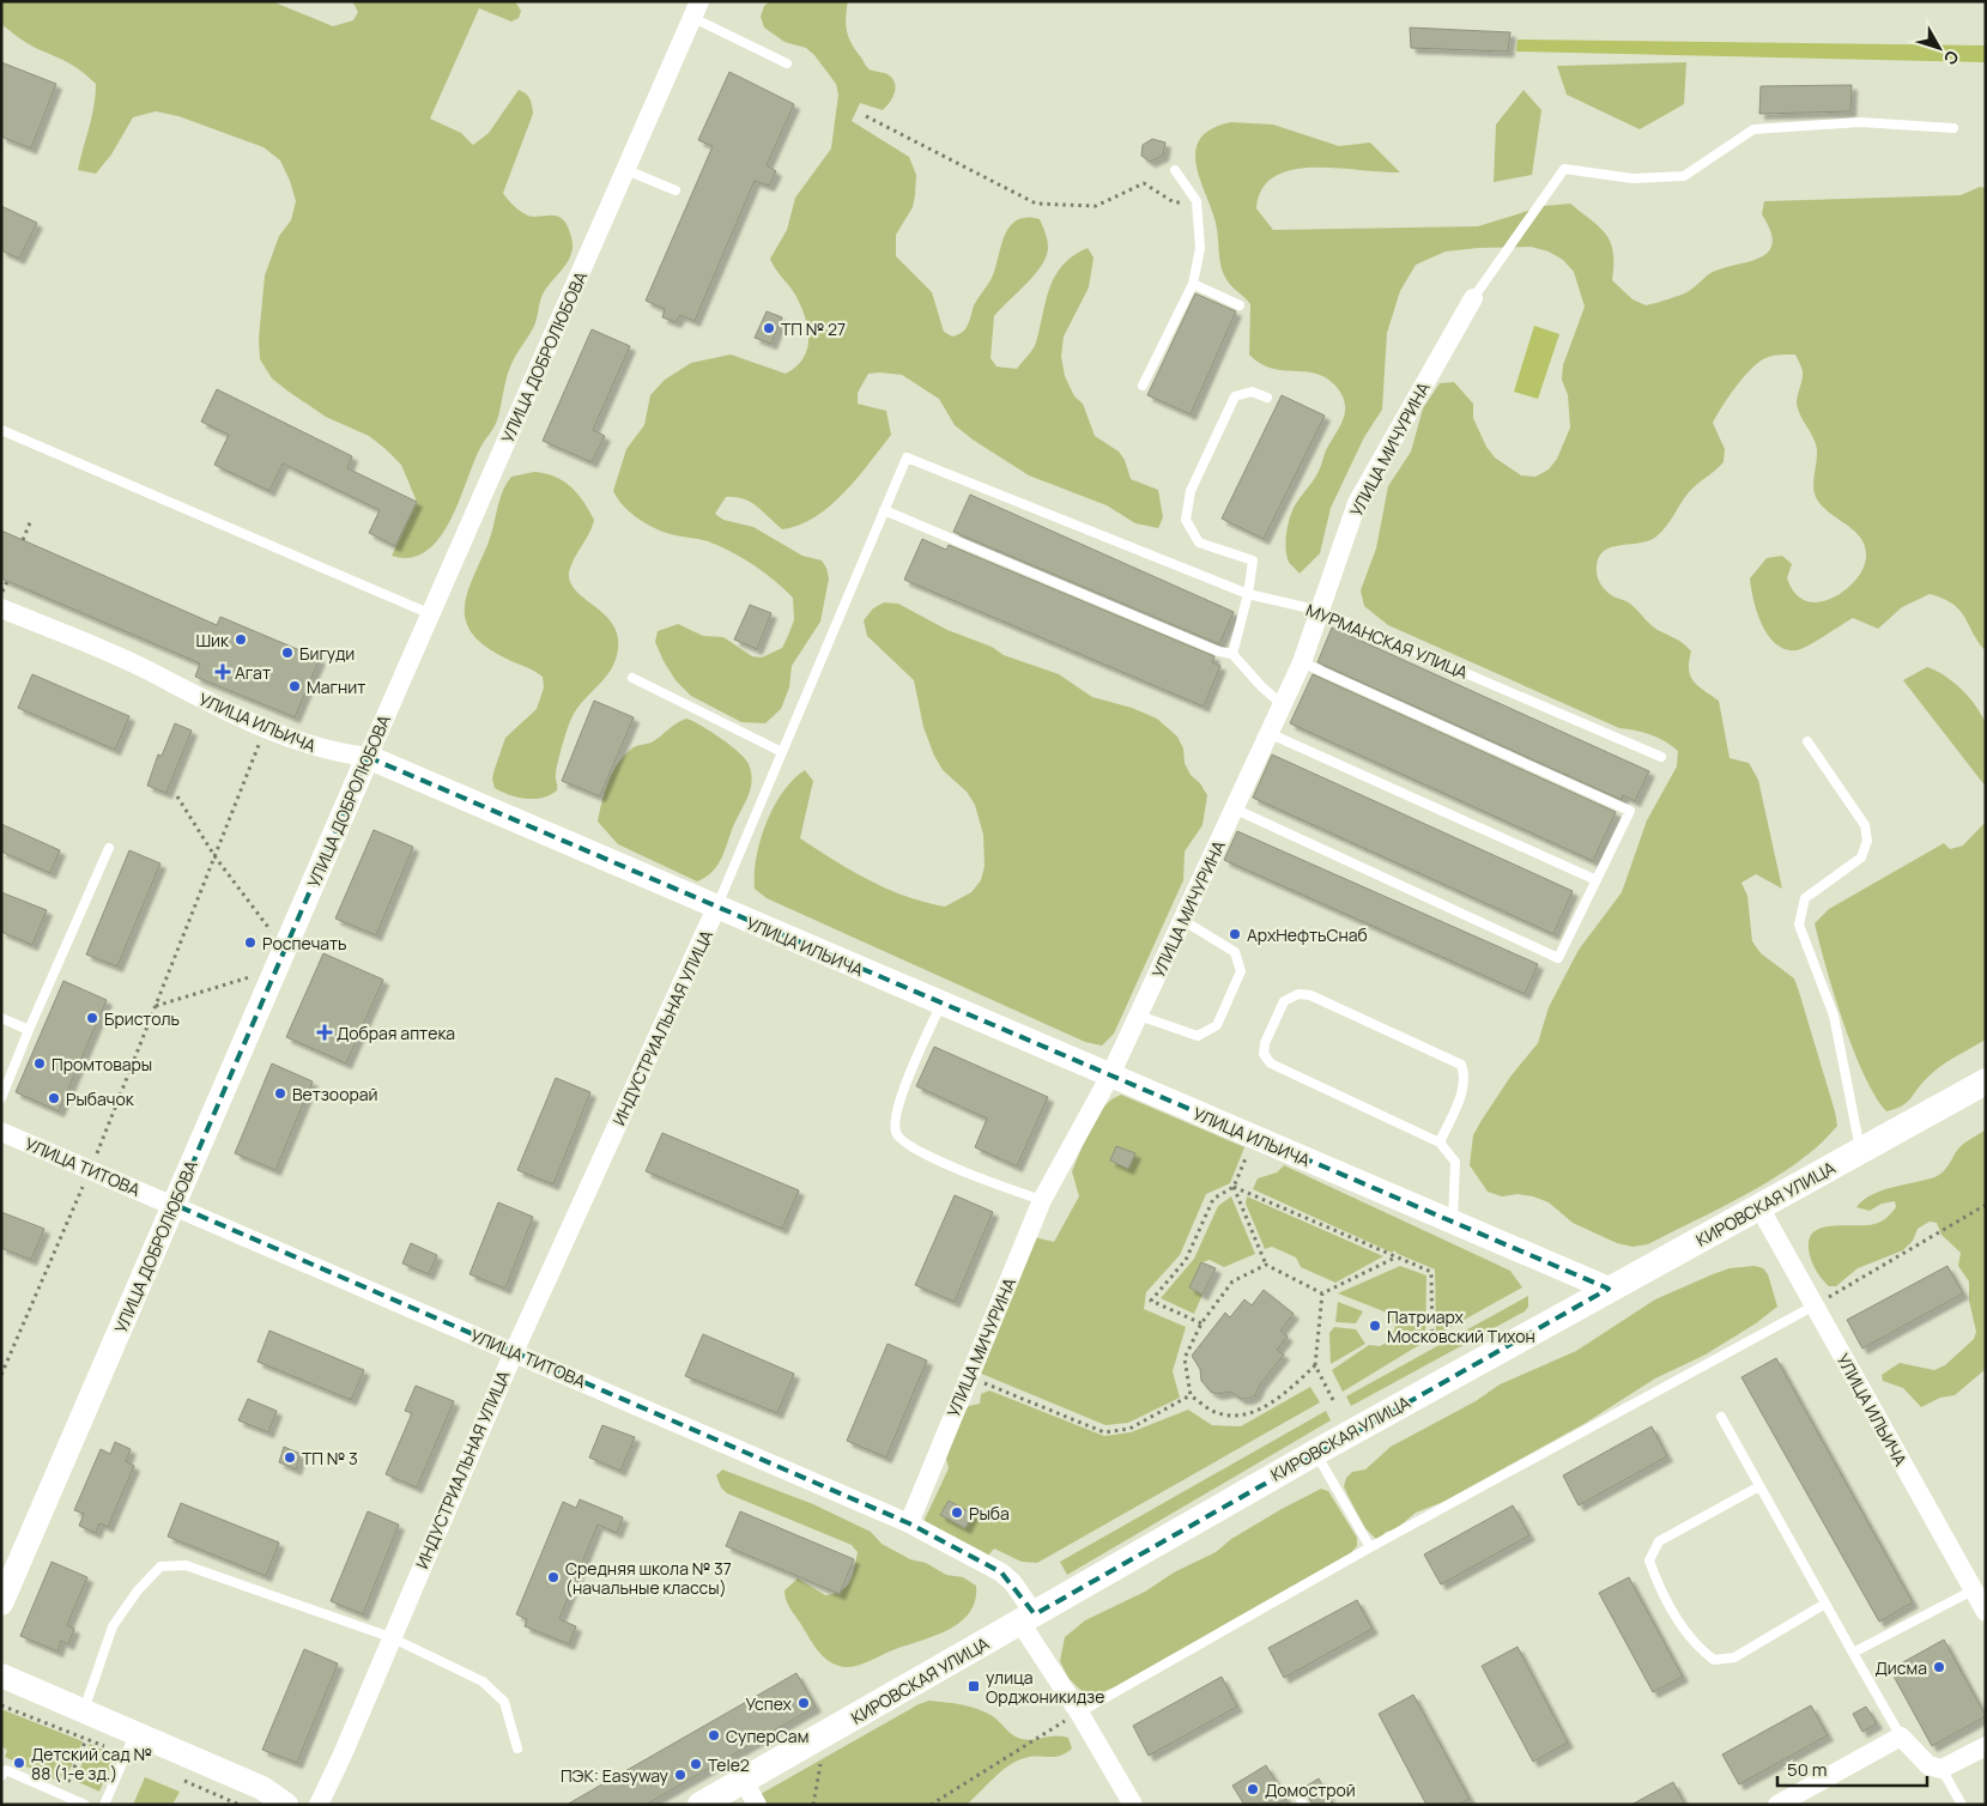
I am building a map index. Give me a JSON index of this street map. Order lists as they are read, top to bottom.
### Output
{
  "streets": {
    "main road": ["КИРОВСКАЯ УЛИЦА"],
    "street": [
      "УЛИЦА ДОБРОЛЮБОВА",
      "УЛИЦА МИЧУРИНА",
      "УЛИЦА ИЛЬИЧА",
      "ИНДУСТРИАЛЬНАЯ УЛИЦА",
      "УЛИЦА ТИТОВА"
    ],
    "lane": ["МУРМАНСКАЯ УЛИЦА"]
  },
  "crossings": [
    ["УЛИЦА ДОБРОЛЮБОВА", "УЛИЦА ИЛЬИЧА"],
    ["УЛИЦА ДОБРОЛЮБОВА", "УЛИЦА ТИТОВА"],
    ["УЛИЦА МИЧУРИНА", "МУРМАНСКАЯ УЛИЦА"],
    ["УЛИЦА МИЧУРИНА", "УЛИЦА ИЛЬИЧА"],
    ["УЛИЦА МИЧУРИНА", "УЛИЦА ТИТОВА"],
    ["УЛИЦА ИЛЬИЧА", "ИНДУСТРИАЛЬНАЯ УЛИЦА"],
    ["УЛИЦА ИЛЬИЧА", "КИРОВСКАЯ УЛИЦА"],
    ["ИНДУСТРИАЛЬНАЯ УЛИЦА", "УЛИЦА ТИТОВА"],
    ["УЛИЦА ТИТОВА", "КИРОВСКАЯ УЛИЦА"]
  ],
  "places": {
    "other": [
      "ТП № 27",
      "Шик",
      "Бигуди",
      "Магнит",
      "АрхНефтьСнаб",
      "Роспечать",
      "Бристоль",
      "Промтовары",
      "Ветзоорай",
      "Рыбачок",
      "Патриарх Московский Тихон",
      "ТП № 3",
      "Рыба",
      "Средняя школа № 37 (начальные классы)",
      "Дисма",
      "Успех",
      "СуперСам",
      "Детский сад № 88 (1-е зд.)",
      "Tele2",
      "ПЭК: Easyway",
      "Домострой"
    ],
    "health": ["Агат", "Добрая аптека"],
    "transit": ["улица Орджоникидзе"]
  },
  "scale_bar": "50 m",
  "north": "bottom right"
}
